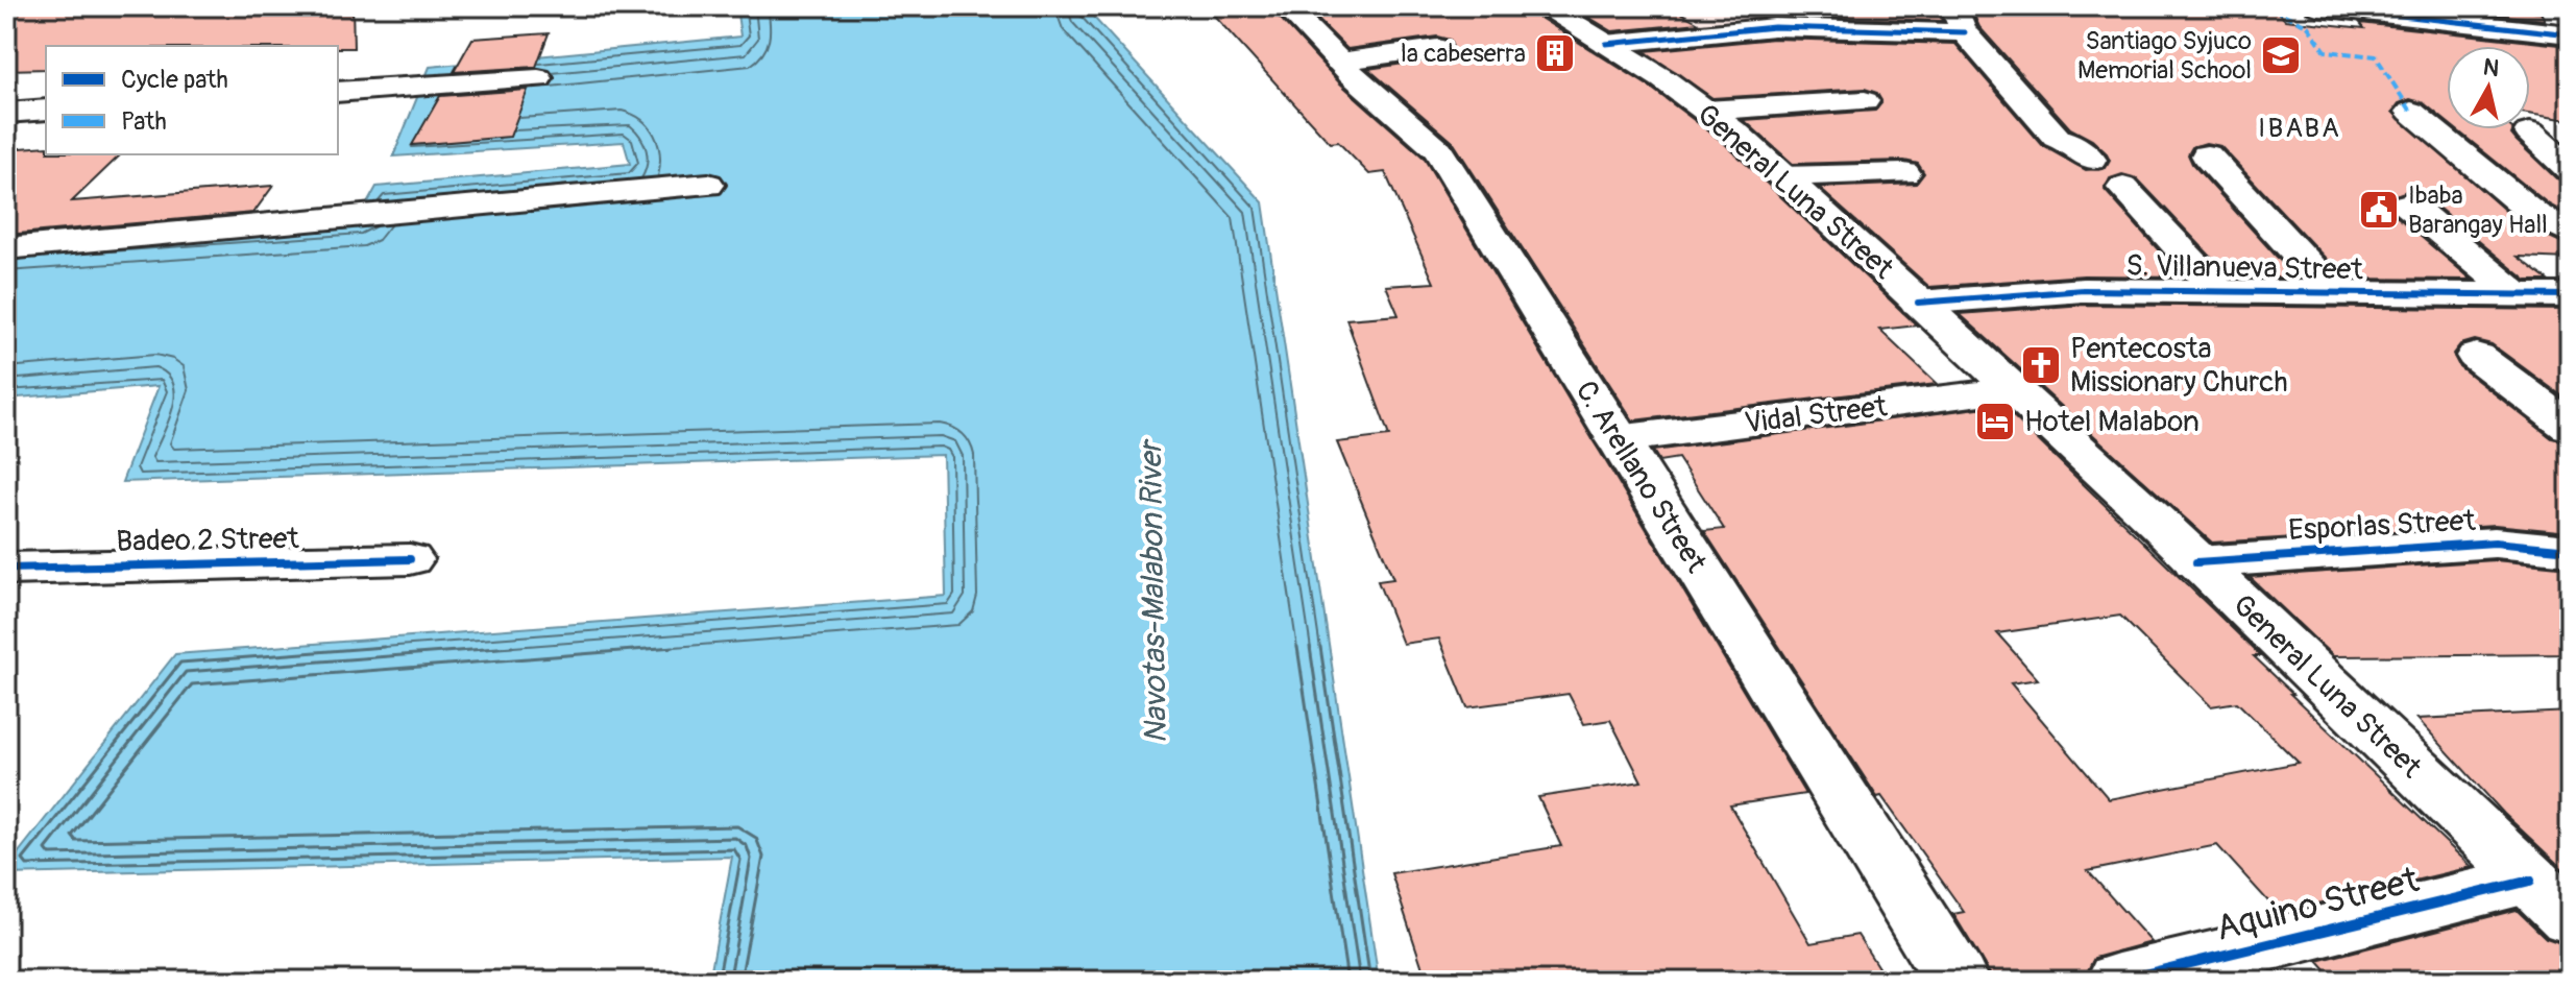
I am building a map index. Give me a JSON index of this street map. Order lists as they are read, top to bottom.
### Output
{
  "streets": {
    "street": [
      "General Luna Street",
      "S. Villanueva Street",
      "Vidal Street",
      "C. Arellano Street",
      "Esporlas Street",
      "Badeo 2 Street",
      "Aquino Street"
    ]
  },
  "crossings": [
    ["General Luna Street", "S. Villanueva Street"],
    ["General Luna Street", "Vidal Street"],
    ["General Luna Street", "Esporlas Street"],
    ["General Luna Street", "Aquino Street"],
    ["Vidal Street", "C. Arellano Street"]
  ],
  "districts": ["IBABA"],
  "water": ["Navotas-Malabon River"],
  "places": {
    "building": ["la cabeserra"],
    "school or university": ["Santiago Syjuco Memorial School"],
    "public building": ["Ibaba Barangay Hall"],
    "church": ["Pentecosta Missionary Church"],
    "hotel": ["Hotel Malabon"]
  },
  "legend": ["Cycle path", "Path"],
  "north": "top"
}
